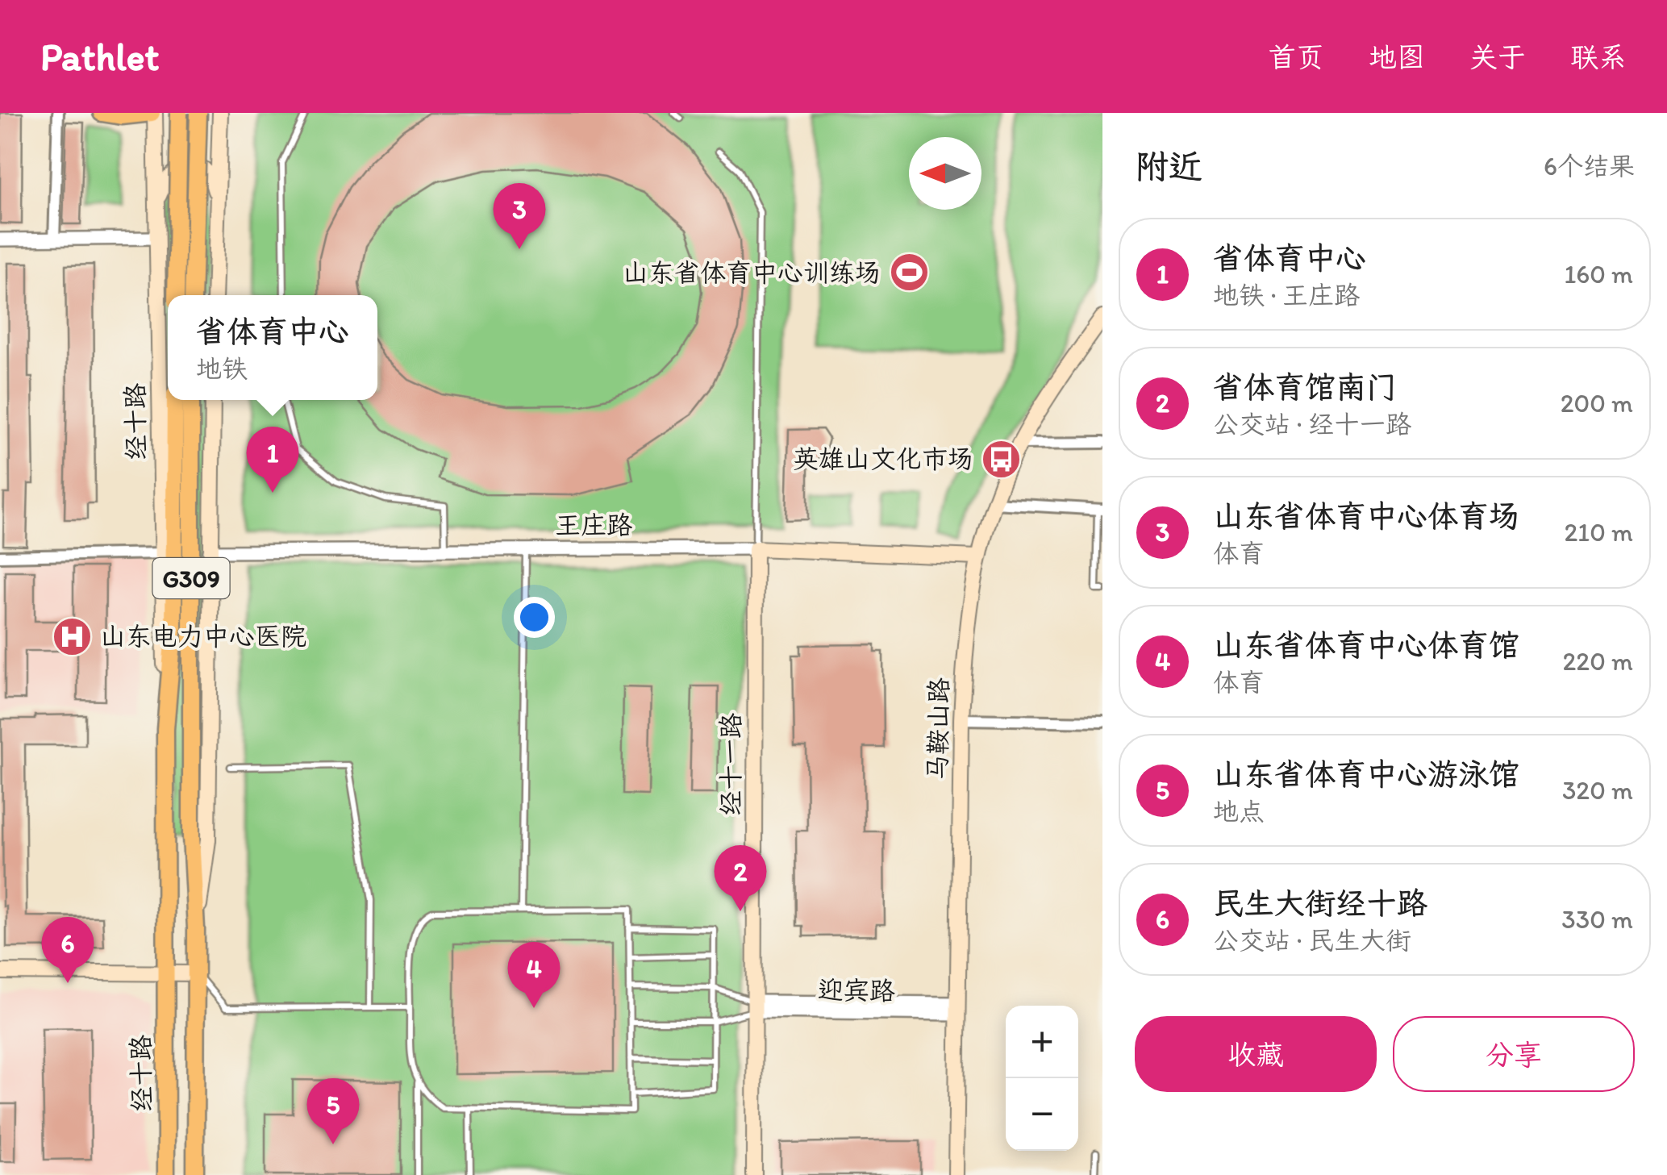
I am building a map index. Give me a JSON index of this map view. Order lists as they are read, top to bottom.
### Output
{
  "streets": {
    "highway": ["经十路", "G309"],
    "main road": ["王庄路", "马鞍山路", "经十一路"],
    "street": ["迎宾路"]
  },
  "crossings": [
    ["经十路", "王庄路"],
    ["王庄路", "马鞍山路"],
    ["王庄路", "经十一路"],
    ["马鞍山路", "迎宾路"],
    ["经十一路", "迎宾路"]
  ],
  "places": {
    "sports": ["山东省体育中心训练场"],
    "bus stop": ["英雄山文化市场"],
    "hospital": ["山东电力中心医院"]
  },
  "north": "left",
  "page": {
    "header": "Pathlet",
    "nav": [
      "首页",
      "地图",
      "关于",
      "联系"
    ],
    "heading": ["附近", "6个结果"],
    "pins": [
      "3",
      "1",
      "2",
      "6",
      "4",
      "5"
    ],
    "list": [
      {
        "mark": "1",
        "name": "省体育中心",
        "note": "地铁 · 王庄路",
        "value": "160 m"
      },
      {
        "mark": "2",
        "name": "省体育馆南门",
        "note": "公交站 · 经十一路",
        "value": "200 m"
      },
      {
        "mark": "3",
        "name": "山东省体育中心体育场",
        "note": "体育",
        "value": "210 m"
      },
      {
        "mark": "4",
        "name": "山东省体育中心体育馆",
        "note": "体育",
        "value": "220 m"
      },
      {
        "mark": "5",
        "name": "山东省体育中心游泳馆",
        "note": "地点",
        "value": "320 m"
      },
      {
        "mark": "6",
        "name": "民生大街经十路",
        "note": "公交站 · 民生大街",
        "value": "330 m"
      }
    ],
    "popup": ["省体育中心", "地铁"],
    "buttons": ["收藏", "分享"],
    "map_buttons": ["+", "−"]
  }
}
